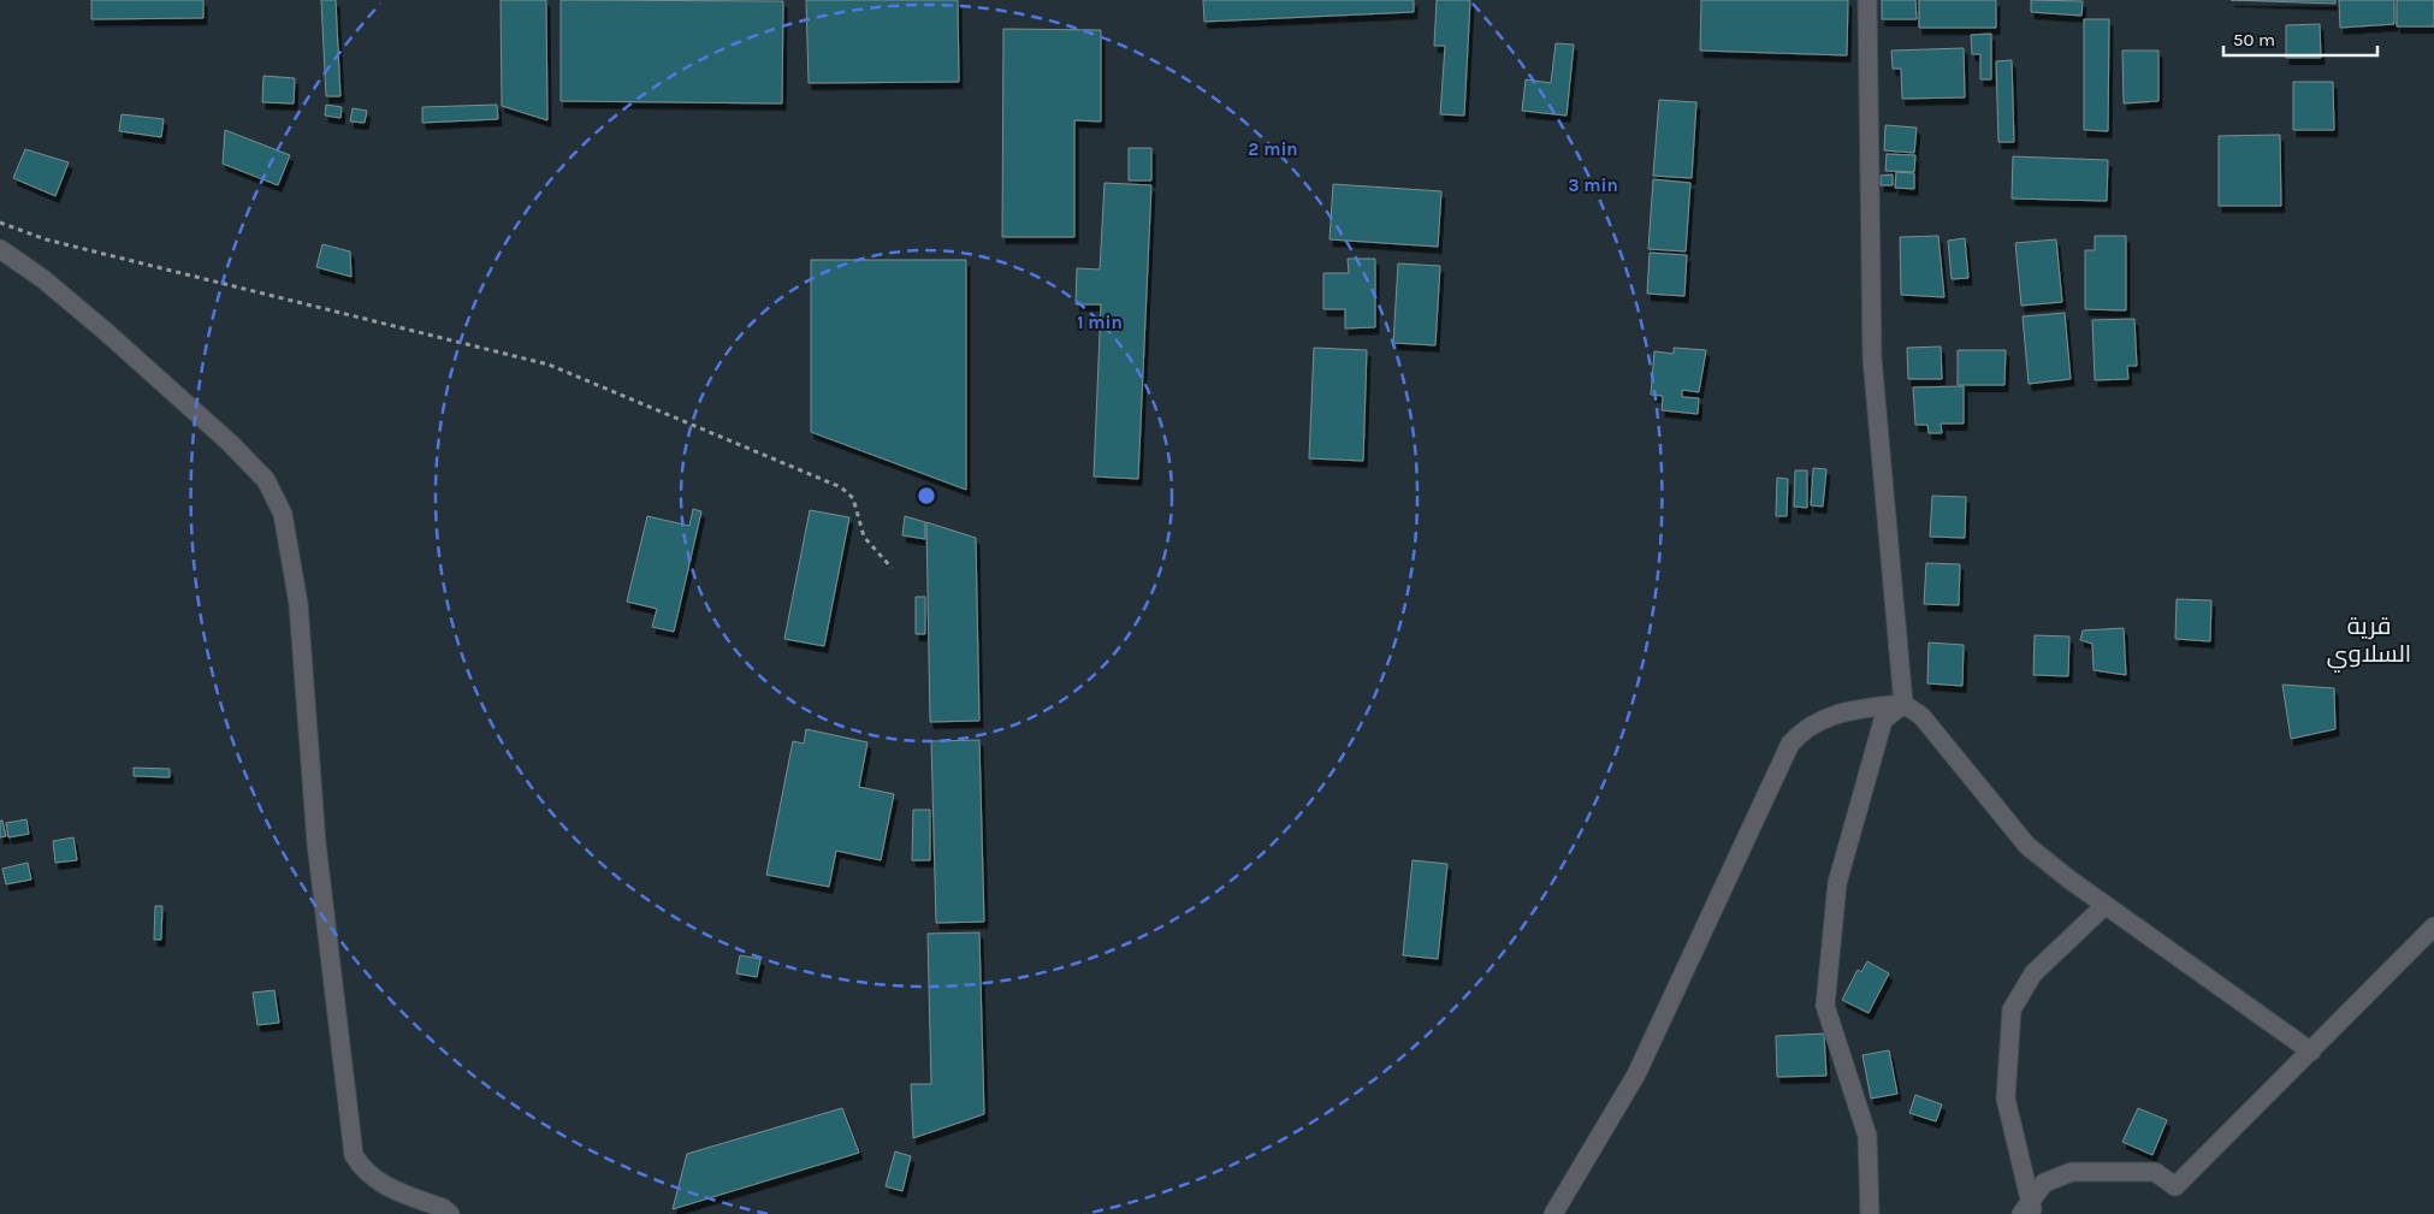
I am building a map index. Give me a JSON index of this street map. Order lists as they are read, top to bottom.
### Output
{
  "districts": ["قرية السلاوي"],
  "scale_bar": "50 m",
  "rings": ["2 min", "3 min", "1 min"]
}
